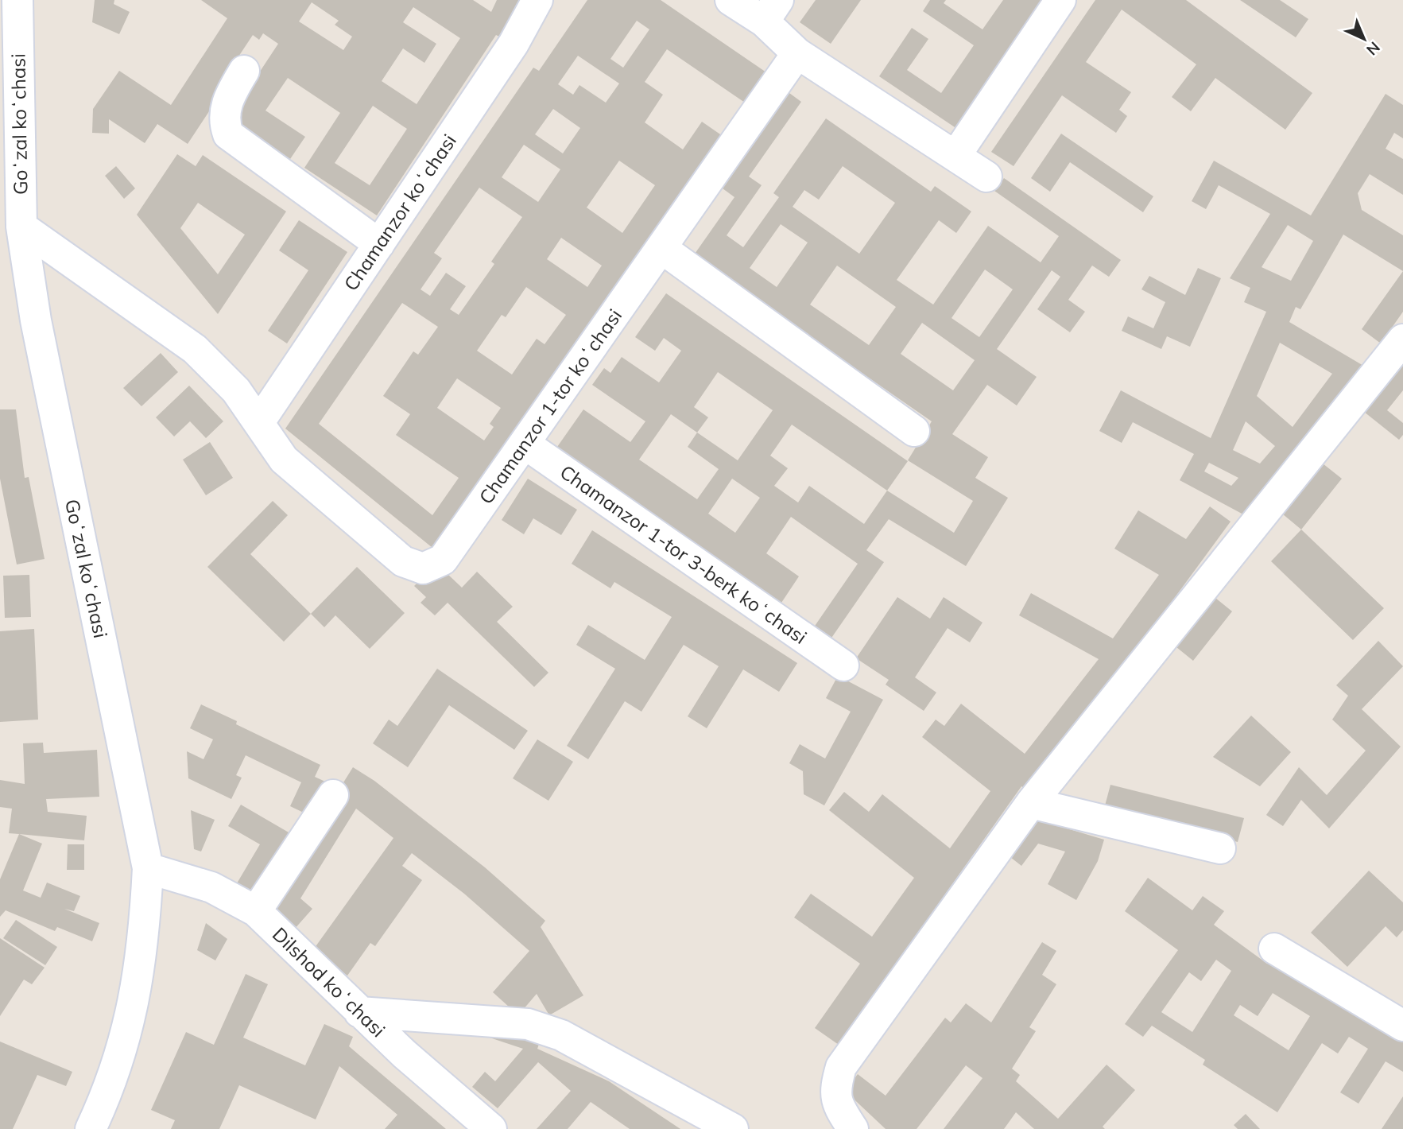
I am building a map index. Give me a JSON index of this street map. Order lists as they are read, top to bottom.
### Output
{
  "streets": {
    "street": [
      "Goʻzal koʻchasi",
      "Chamanzor koʻchasi",
      "Chamanzor 1-tor koʻchasi",
      "Chamanzor 1-tor 3-berk koʻchasi",
      "Dilshod koʻchasi"
    ]
  },
  "crossings": [
    ["Goʻzal koʻchasi", "Chamanzor 1-tor koʻchasi"],
    ["Goʻzal koʻchasi", "Dilshod koʻchasi"],
    ["Chamanzor koʻchasi", "Chamanzor 1-tor koʻchasi"],
    ["Chamanzor 1-tor koʻchasi", "Chamanzor 1-tor 3-berk koʻchasi"]
  ],
  "north": "bottom right"
}
